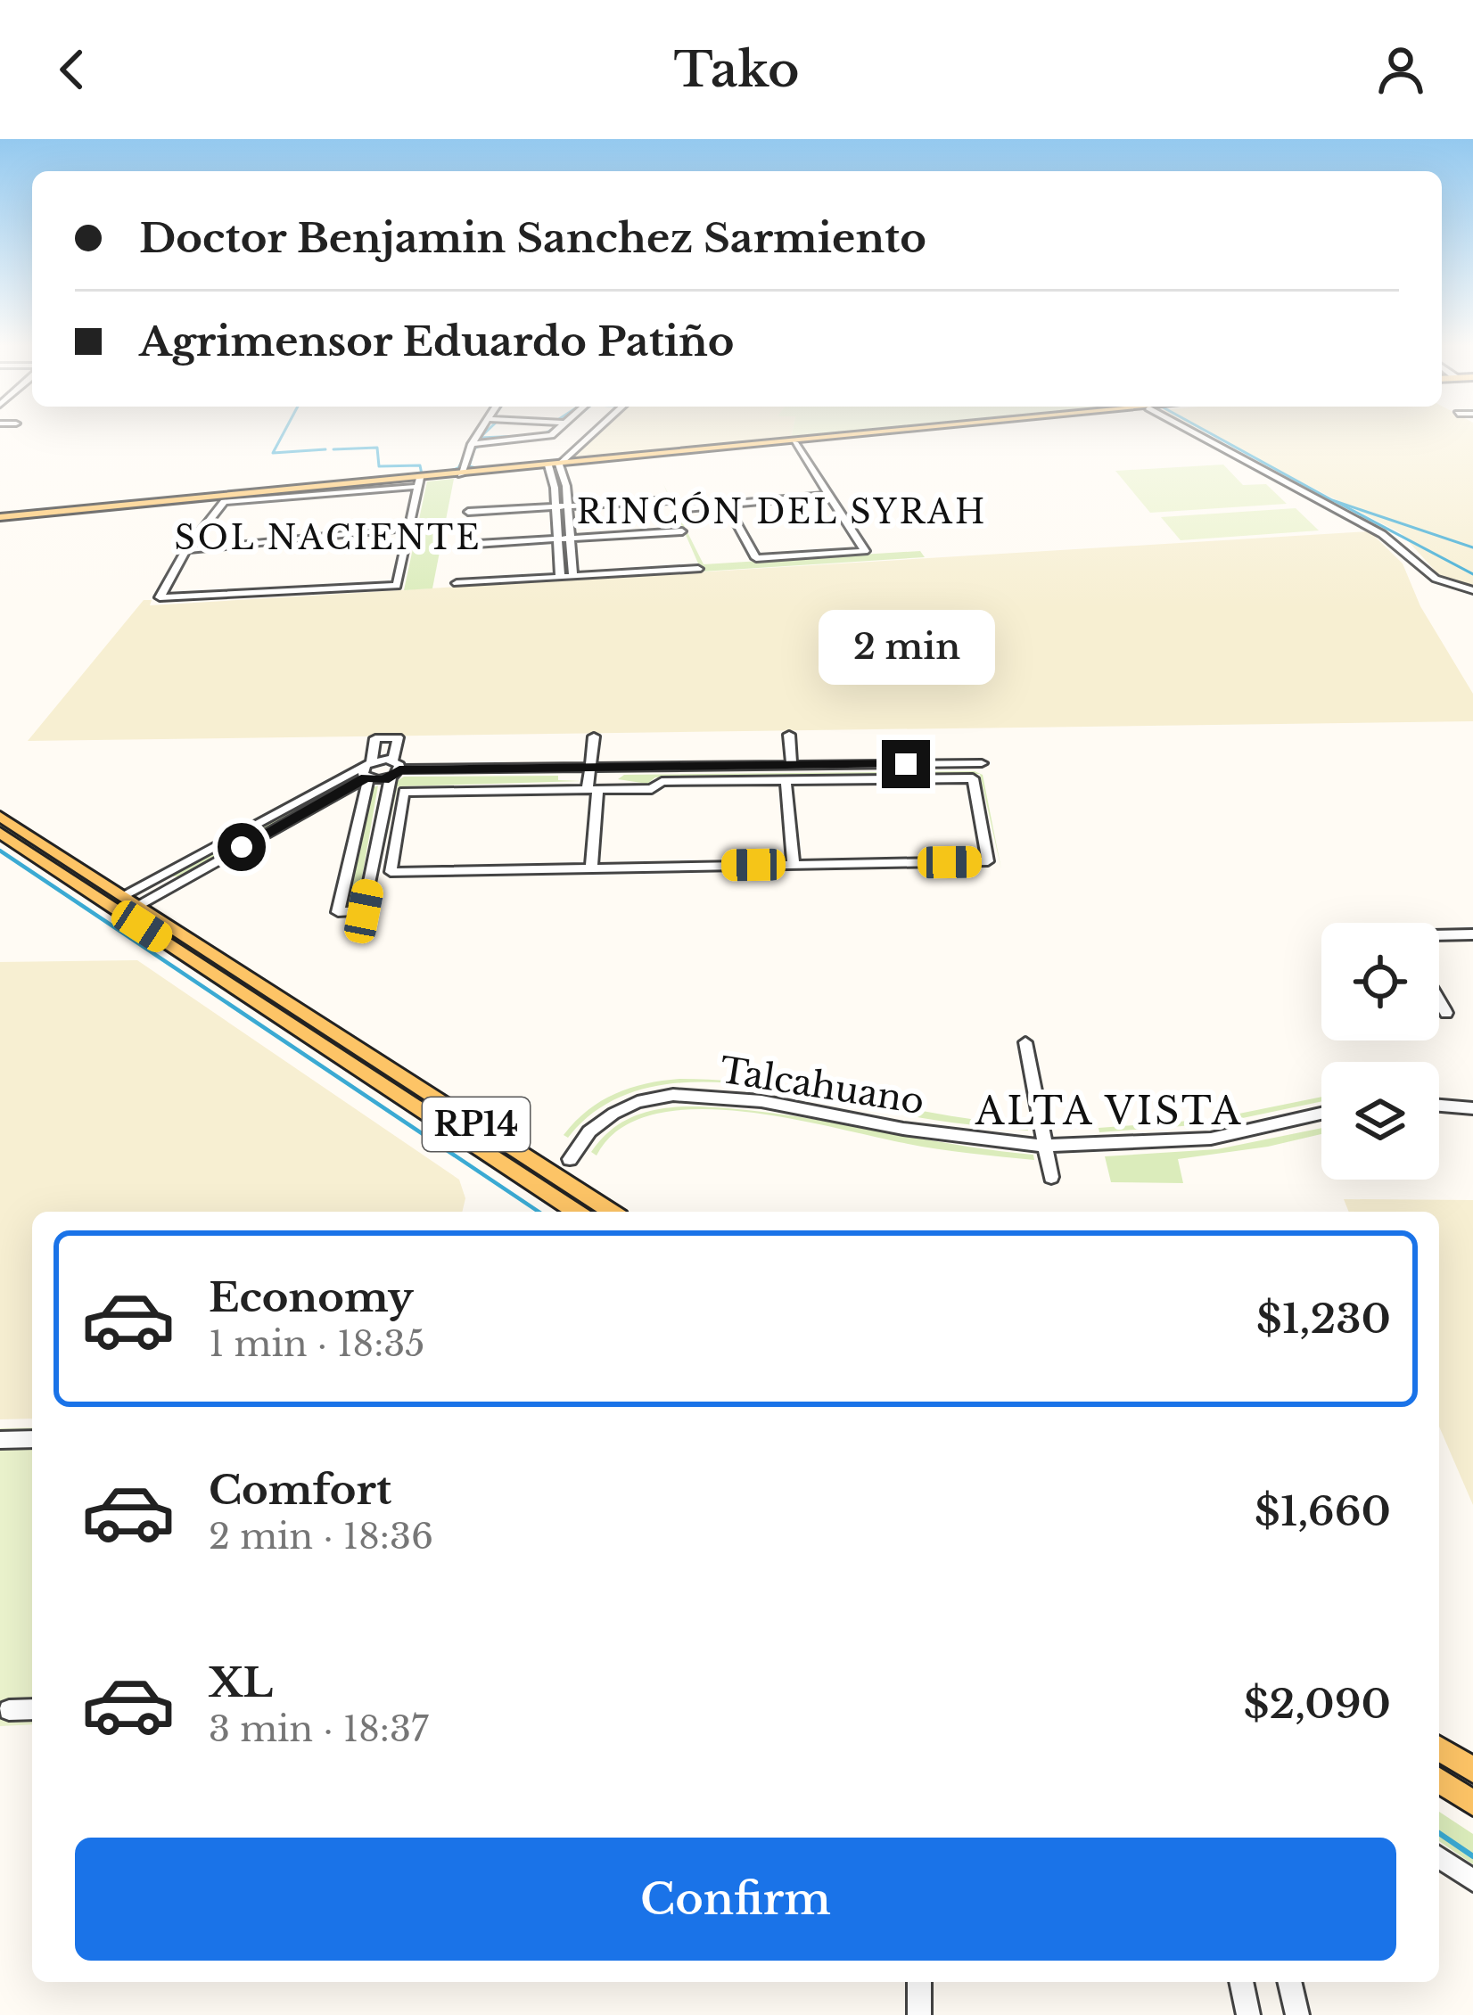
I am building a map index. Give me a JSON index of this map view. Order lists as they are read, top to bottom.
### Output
{
  "streets": {
    "main road": ["RP14"],
    "street": ["Talcahuano"]
  },
  "districts": ["RINCÓN DEL SYRAH", "SOL NACIENTE", "ALTA VISTA"],
  "page": {
    "header": "Tako",
    "banner": ["Doctor Benjamin Sanchez Sarmiento", "Agrimensor Eduardo Patiño"],
    "bubble": "2 min",
    "list": [
      {
        "name": "Economy",
        "note": "1 min · 18:35",
        "value": "$1,230"
      },
      {
        "name": "Comfort",
        "note": "2 min · 18:36",
        "value": "$1,660"
      },
      {
        "name": "XL",
        "note": "3 min · 18:37",
        "value": "$2,090"
      }
    ],
    "buttons": "Confirm"
  }
}
